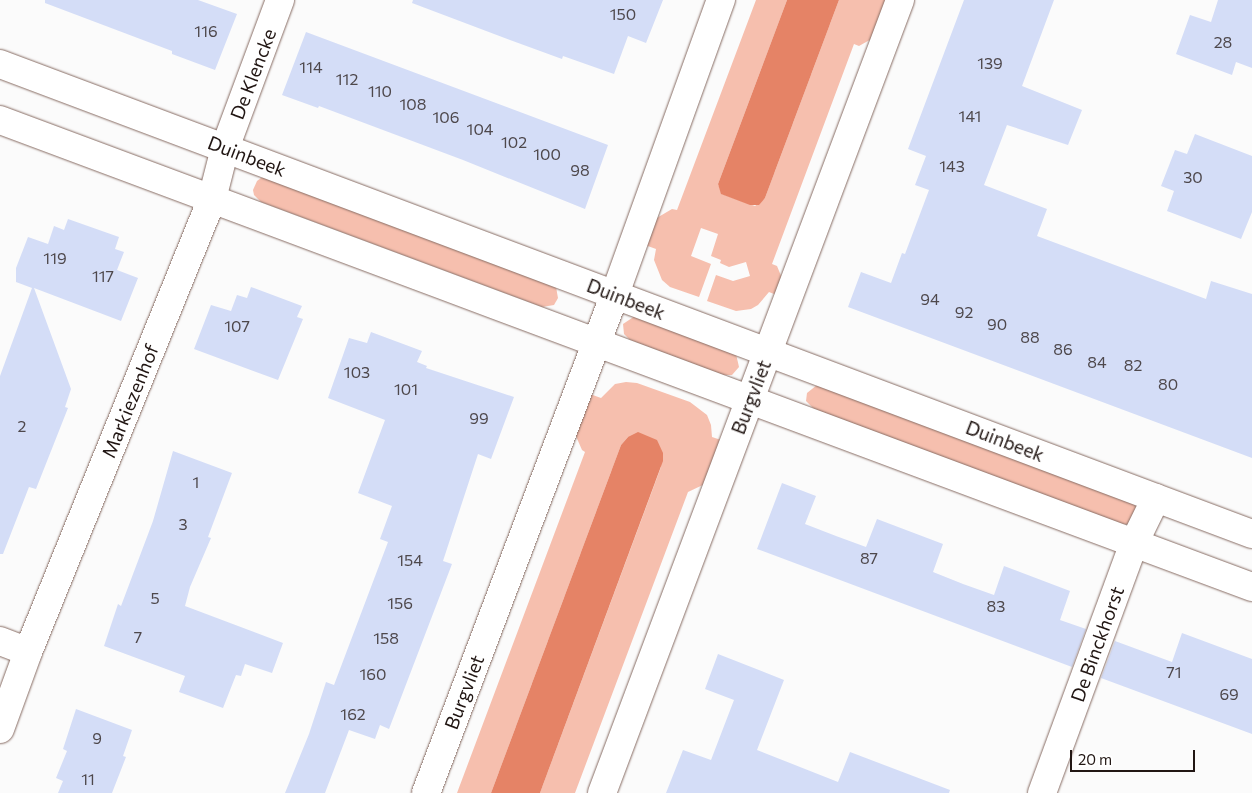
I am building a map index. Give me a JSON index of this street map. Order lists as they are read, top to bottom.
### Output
{
  "streets": {
    "street": [
      "De Klencke",
      "Duinbeek",
      "Burgvliet",
      "Markiezenhof",
      "De Binckhorst"
    ]
  },
  "crossings": [
    ["De Klencke", "Duinbeek"],
    ["De Klencke", "Markiezenhof"],
    ["Duinbeek", "Burgvliet"],
    ["Duinbeek", "Markiezenhof"],
    ["Duinbeek", "De Binckhorst"]
  ],
  "house_numbers": [
    "150",
    "116",
    "28",
    "139",
    "114",
    "112",
    "110",
    "108",
    "141",
    "106",
    "104",
    "102",
    "100",
    "143",
    "98",
    "30",
    "119",
    "117",
    "94",
    "92",
    "90",
    "107",
    "88",
    "86",
    "84",
    "82",
    "103",
    "80",
    "101",
    "99",
    "2",
    "1",
    "3",
    "87",
    "154",
    "5",
    "156",
    "83",
    "7",
    "158",
    "71",
    "160",
    "69",
    "162",
    "9",
    "11"
  ],
  "scale_bar": "20 m"
}
